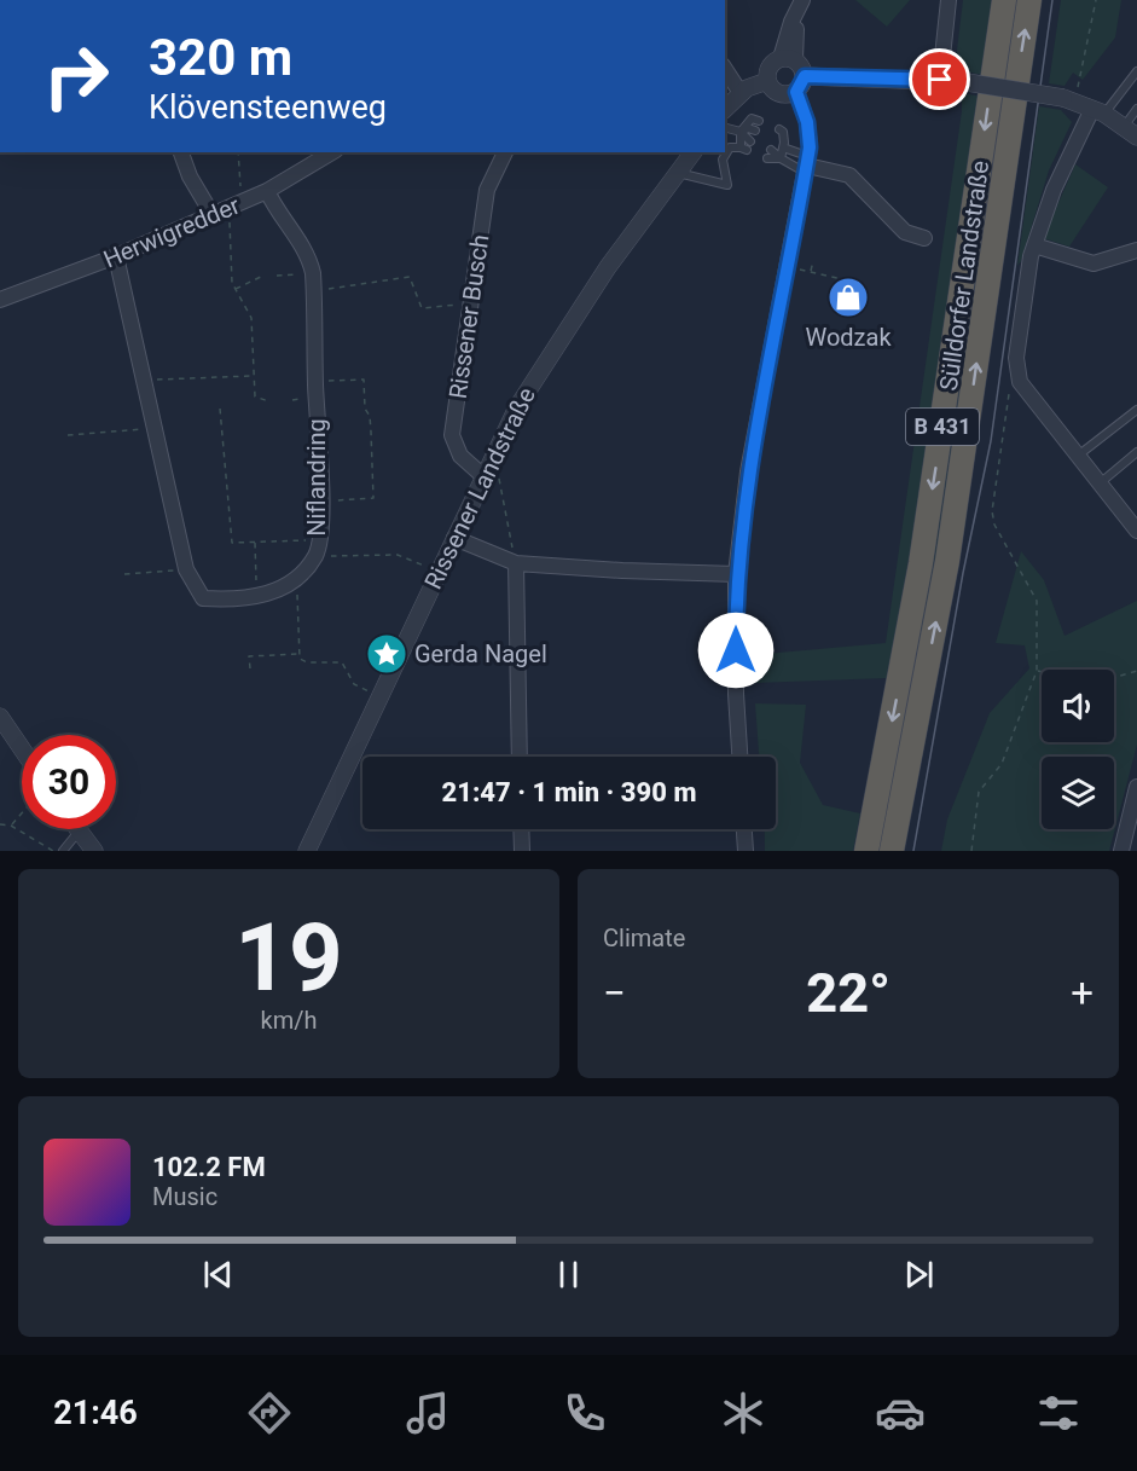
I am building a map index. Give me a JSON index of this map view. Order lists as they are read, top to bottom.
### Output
{
  "streets": {
    "highway": ["Sülldorfer Landstraße", "B 431"],
    "street": [
      "Herwigredder",
      "Rissener Busch",
      "Niflandring",
      "Rissener Landstraße"
    ]
  },
  "crossings": [
    ["Herwigredder", "Niflandring"],
    ["Rissener Busch", "Rissener Landstraße"]
  ],
  "places": {
    "shop": ["Wodzak"],
    "place": ["Gerda Nagel"]
  },
  "page": {
    "turn": ["320 m", "Klövensteenweg"],
    "limit": "30",
    "trip": "21:47 · 1 min · 390 m",
    "tile": [
      ["19", "km/h"],
      "Climate"
    ],
    "heat": ["−", "22°", "+"],
    "song": ["102.2 FM", "Music"],
    "tabs": "21:46"
  }
}
